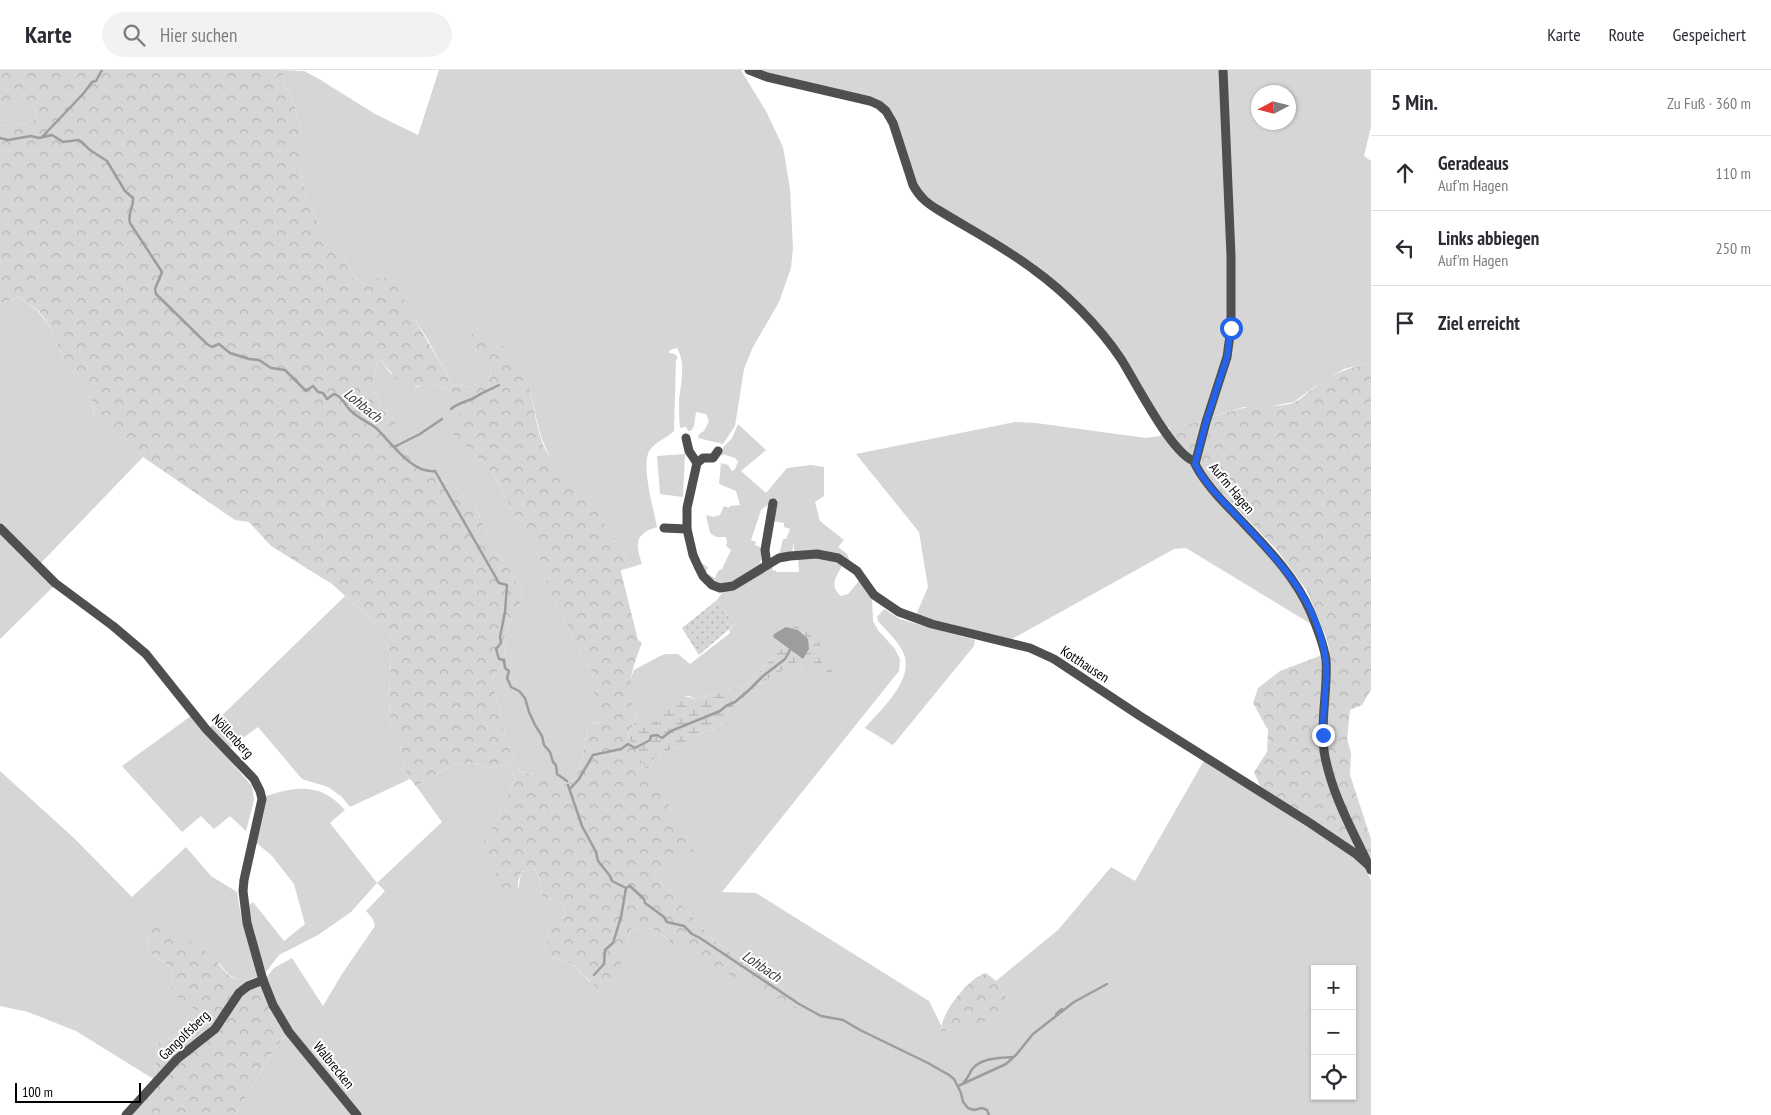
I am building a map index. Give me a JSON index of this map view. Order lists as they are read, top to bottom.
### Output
{
  "streets": {
    "street": [
      "Auf'm Hagen",
      "Kotthausen",
      "Nöllenberg",
      "Gangolfsberg",
      "Walbrecken"
    ]
  },
  "crossings": [
    ["Auf'm Hagen", "Kotthausen"],
    ["Nöllenberg", "Gangolfsberg"],
    ["Nöllenberg", "Walbrecken"]
  ],
  "water": ["Lohbach"],
  "scale_bar": "100 m",
  "north": "left",
  "page": {
    "header": "Karte",
    "search": "Hier suchen",
    "nav": ["Karte", "Route", "Gespeichert"],
    "heading": ["5 Min.", "Zu Fuß · 360 m"],
    "list": [
      ["Geradeaus", "Auf'm Hagen", "110 m"],
      ["Links abbiegen", "Auf'm Hagen", "250 m"],
      "Ziel erreicht"
    ],
    "map_buttons": ["+", "−"],
    "scale": "100 m"
  }
}
